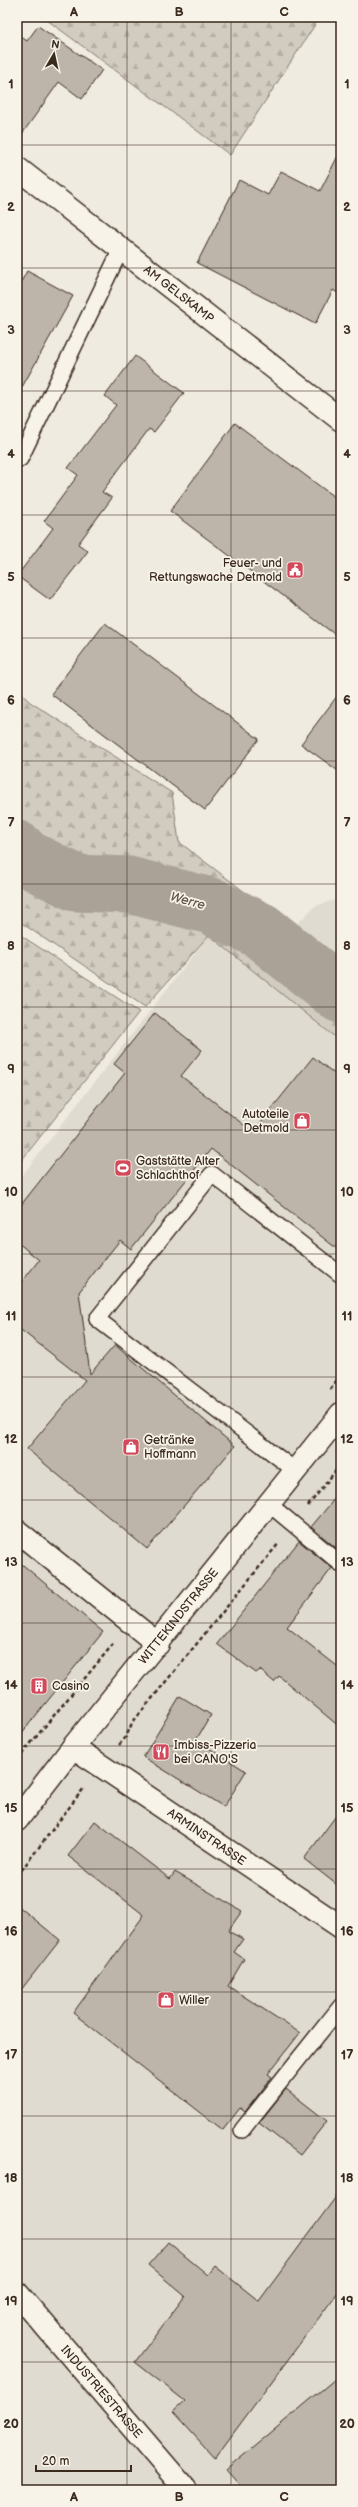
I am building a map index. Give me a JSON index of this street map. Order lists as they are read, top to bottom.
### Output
{
  "streets": {
    "street": [
      "AM GELSKAMP",
      "WITTEKINDSTRASSE",
      "ARMINSTRASSE",
      "INDUSTRIESTRASSE"
    ]
  },
  "crossings": [
    ["WITTEKINDSTRASSE", "ARMINSTRASSE"]
  ],
  "water": ["Werre"],
  "places": {
    "public building": ["Feuer- und Rettungswache Detmold"],
    "shop": ["Autoteile Detmold", "Getränke Hoffmann", "Willer"],
    "sports": ["Gaststätte Alter Schlachthof"],
    "building": ["Casino"],
    "restaurant": ["Imbiss-Pizzeria bei CANO'S"]
  },
  "scale_bar": "20 m",
  "north": "top",
  "grid": {
    "columns": ["A", "B", "C"],
    "rows": [
      "1",
      "2",
      "3",
      "4",
      "5",
      "6",
      "7",
      "8",
      "9",
      "10",
      "11",
      "12",
      "13",
      "14",
      "15",
      "16",
      "17",
      "18",
      "19",
      "20"
    ]
  }
}
